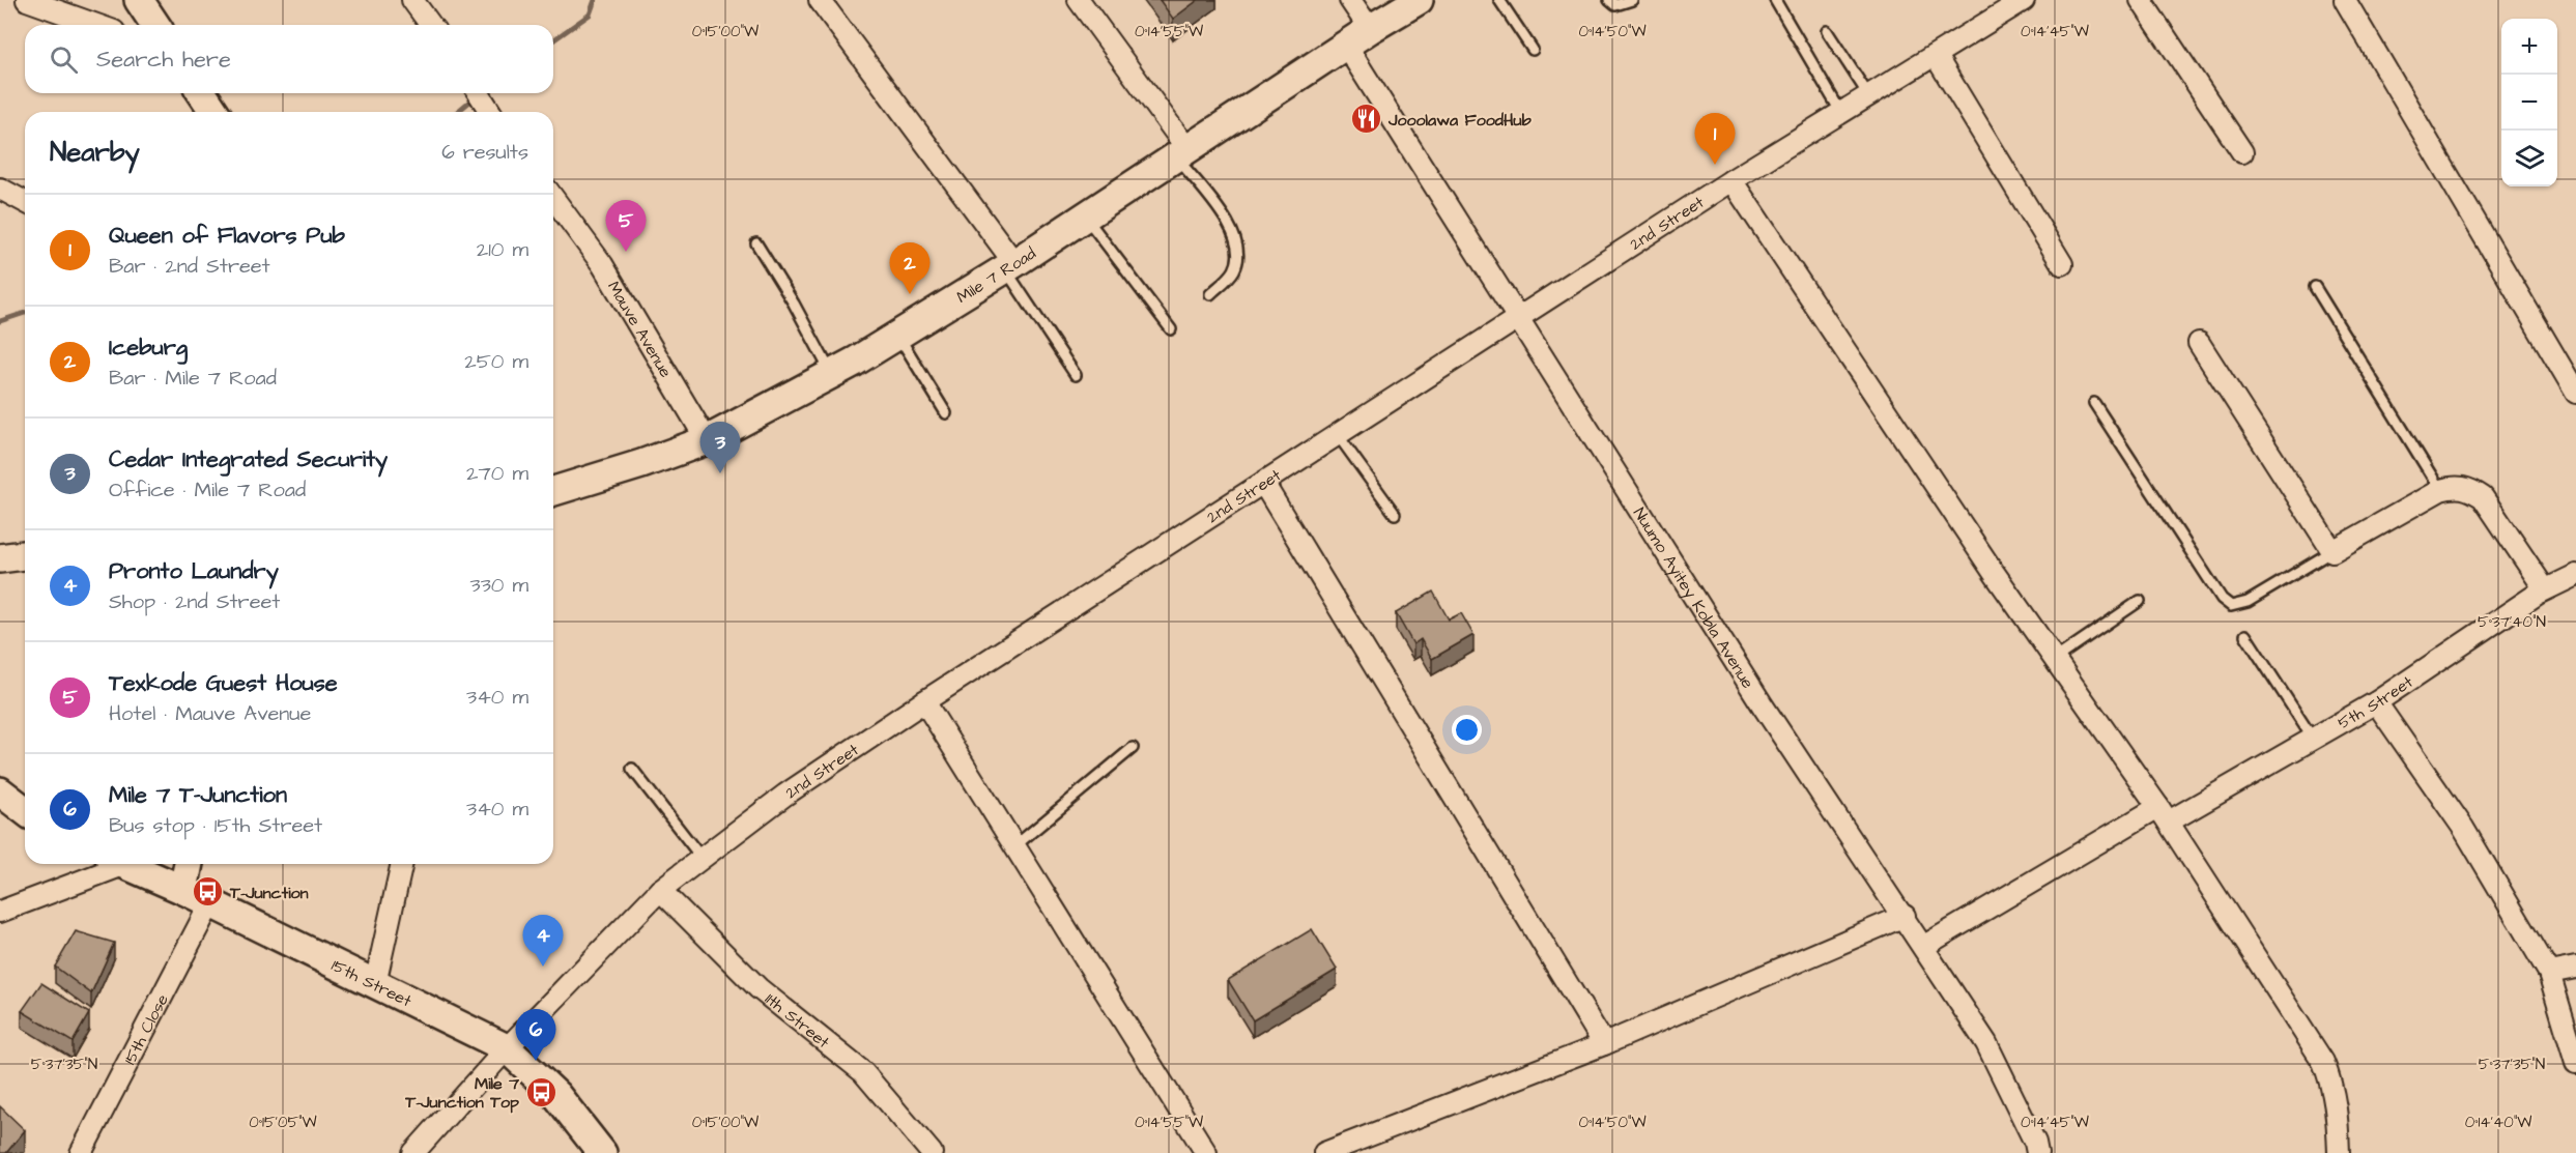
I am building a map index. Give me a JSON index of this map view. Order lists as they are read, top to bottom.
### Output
{
  "streets": {
    "street": [
      "2nd Street",
      "Mile 7 Road",
      "Mauve Avenue",
      "Nuumo Ayitey Kobla Avenue",
      "5th Street",
      "15th Street",
      "11th Street",
      "15th Close"
    ]
  },
  "crossings": [
    ["2nd Street", "Nuumo Ayitey Kobla Avenue"],
    ["2nd Street", "15th Street"],
    ["2nd Street", "11th Street"],
    ["Mile 7 Road", "Mauve Avenue"],
    ["Mile 7 Road", "Nuumo Ayitey Kobla Avenue"],
    ["Nuumo Ayitey Kobla Avenue", "5th Street"],
    ["15th Street", "15th Close"]
  ],
  "places": {
    "restaurant": ["Jooolawa FoodHub"],
    "bus stop": ["T-Junction", "Mile 7 T-Junction Top"]
  },
  "page": {
    "map_buttons": ["+", "−"],
    "search": "Search here",
    "heading": ["Nearby", "6 results"],
    "pins": [
      "1",
      "5",
      "2",
      "3",
      "4",
      "6"
    ],
    "list": [
      {
        "mark": "1",
        "name": "Queen of Flavors Pub",
        "note": "Bar · 2nd Street",
        "value": "210 m"
      },
      {
        "mark": "2",
        "name": "Iceburg",
        "note": "Bar · Mile 7 Road",
        "value": "250 m"
      },
      {
        "mark": "3",
        "name": "Cedar Integrated Security",
        "note": "Office · Mile 7 Road",
        "value": "270 m"
      },
      {
        "mark": "4",
        "name": "Pronto Laundry",
        "note": "Shop · 2nd Street",
        "value": "330 m"
      },
      {
        "mark": "5",
        "name": "Texkode Guest House",
        "note": "Hotel · Mauve Avenue",
        "value": "340 m"
      },
      {
        "mark": "6",
        "name": "Mile 7 T-Junction",
        "note": "Bus stop · 15th Street",
        "value": "340 m"
      }
    ]
  },
  "coordinates": [
    "0°15'00\"W",
    "0°14'55\"W",
    "0°14'50\"W",
    "0°14'45\"W",
    "5°37'40\"N",
    "5°37'35\"N",
    "0°15'05\"W",
    "0°14'40\"W"
  ]
}
